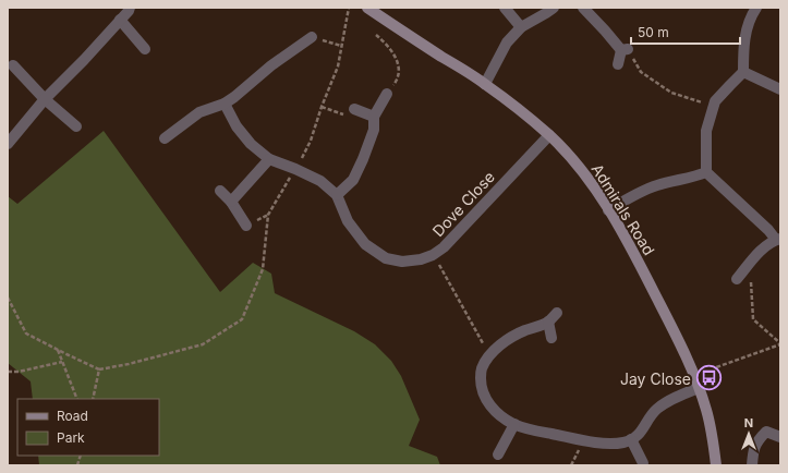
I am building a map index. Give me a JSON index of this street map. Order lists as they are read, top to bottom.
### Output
{
  "streets": {
    "street": ["Dove Close", "Admirals Road"]
  },
  "crossings": [
    ["Dove Close", "Admirals Road"]
  ],
  "places": {
    "bus stop": ["Jay Close"]
  },
  "legend": ["Road", "Park"],
  "scale_bar": "50 m",
  "north": "top"
}
